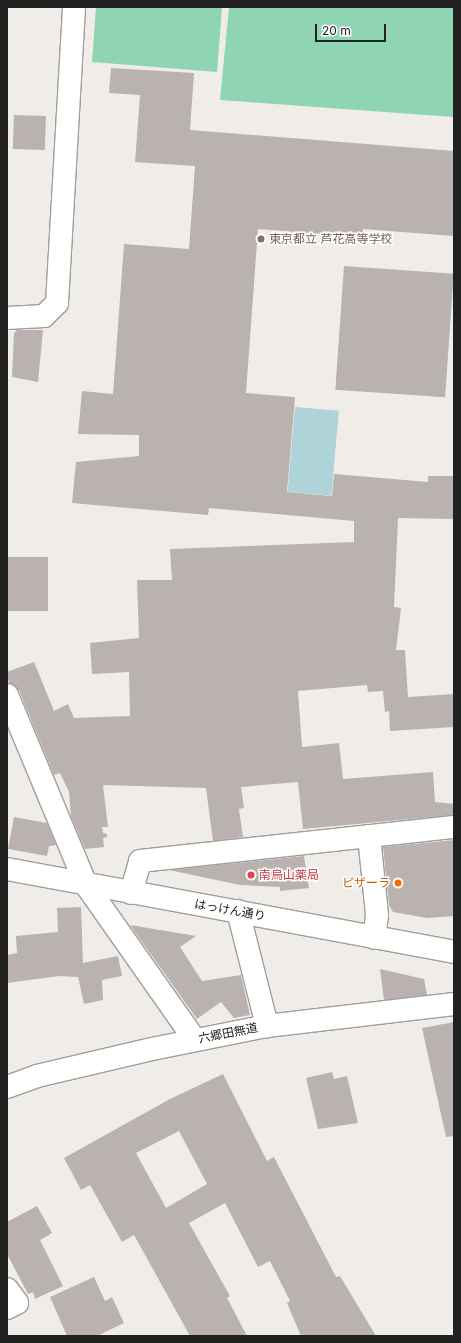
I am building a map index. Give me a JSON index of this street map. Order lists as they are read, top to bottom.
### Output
{
  "streets": {
    "street": ["はっけん通り", "六郷田無道"]
  },
  "places": ["東京都立 芦花高等学校", "南烏山薬局", "ピザーラ"],
  "scale_bar": "20 m"
}
